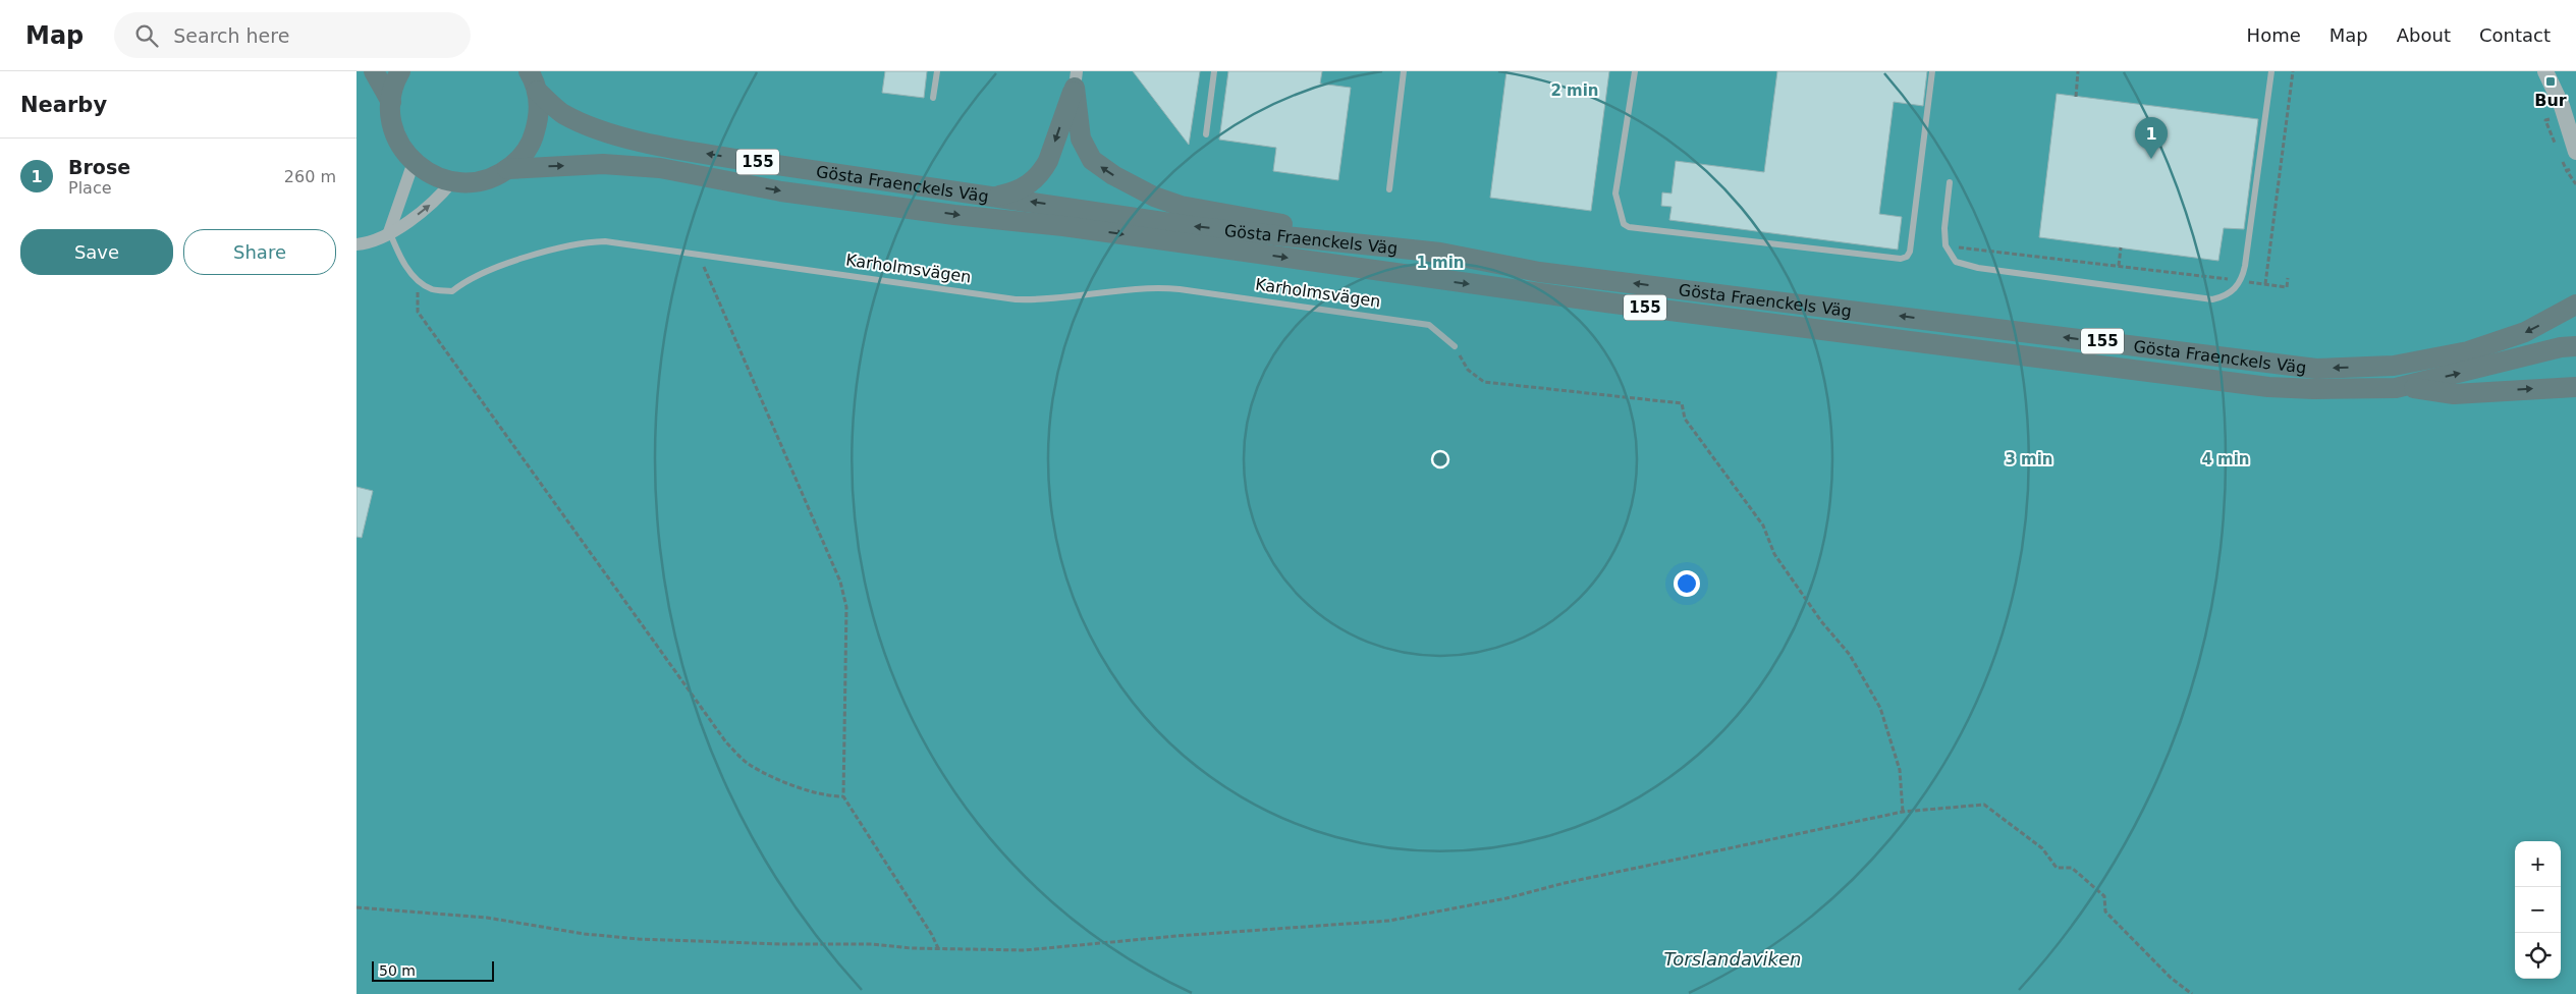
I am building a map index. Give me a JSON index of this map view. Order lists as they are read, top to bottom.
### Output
{
  "streets": {
    "main road": ["155", "Gösta Fraenckels Väg"],
    "lane": ["Karholmsvägen"]
  },
  "water": ["Torslandaviken"],
  "places": {
    "transit": ["Bur"]
  },
  "scale_bar": "50 m",
  "page": {
    "header": "Map",
    "search": "Search here",
    "nav": [
      "Home",
      "Map",
      "About",
      "Contact"
    ],
    "heading": "Nearby",
    "pins": "1",
    "list": [
      {
        "mark": "1",
        "name": "Brose",
        "note": "Place",
        "value": "260 m"
      }
    ],
    "buttons": ["Save", "Share"],
    "map_buttons": ["+", "−"],
    "scale": "50 m"
  },
  "rings": [
    "2 min",
    "1 min",
    "3 min",
    "4 min"
  ]
}
